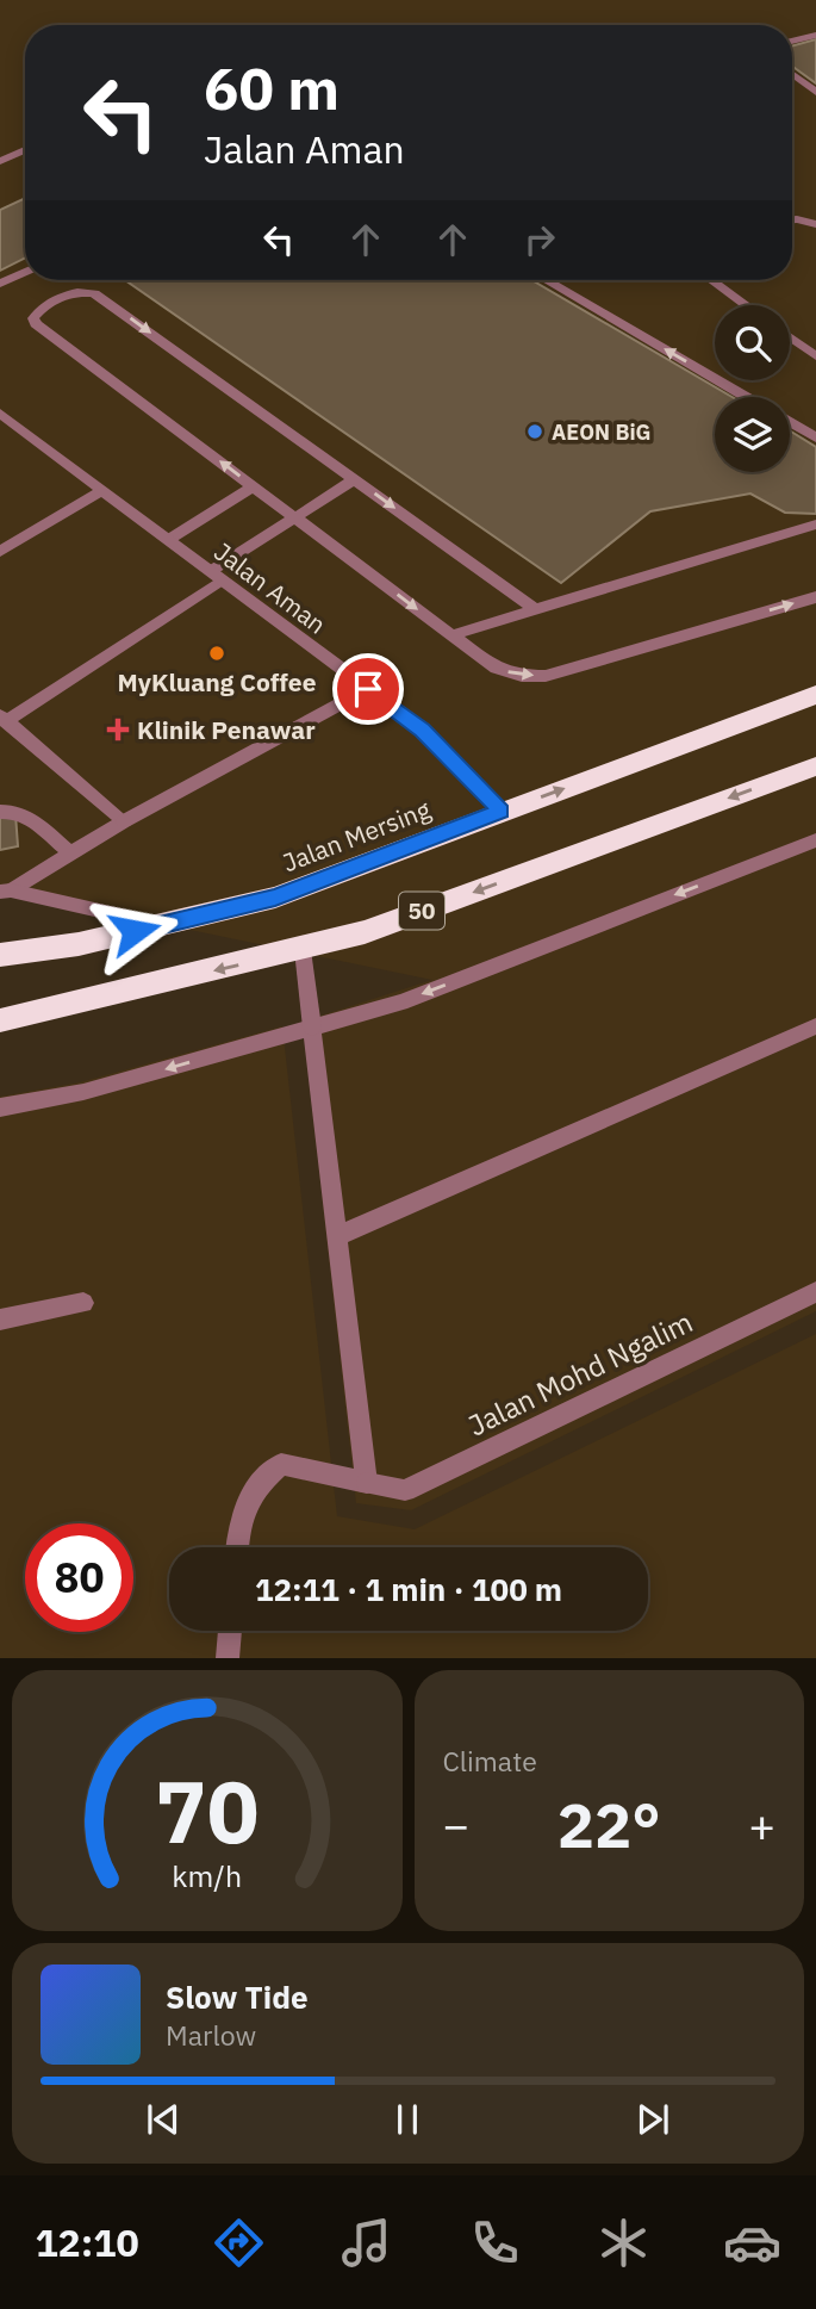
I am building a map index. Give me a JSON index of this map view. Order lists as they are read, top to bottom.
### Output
{
  "streets": {
    "highway": ["Jalan Mersing", "50"],
    "street": ["Jalan Aman", "Jalan Mohd Ngalim"]
  },
  "crossings": [
    ["Jalan Aman", "Jalan Mersing"]
  ],
  "places": {
    "other": ["AEON BiG", "MyKluang Coffee"],
    "health": ["Klinik Penawar"]
  },
  "page": {
    "turn": ["60 m", "Jalan Aman"],
    "limit": "80",
    "trip": "12:11 · 1 min · 100 m",
    "tile": "Climate",
    "heat": ["−", "22°", "+"],
    "song": ["Slow Tide", "Marlow"],
    "tabs": "12:10",
    "gauge": ["70", "km/h"]
  }
}
